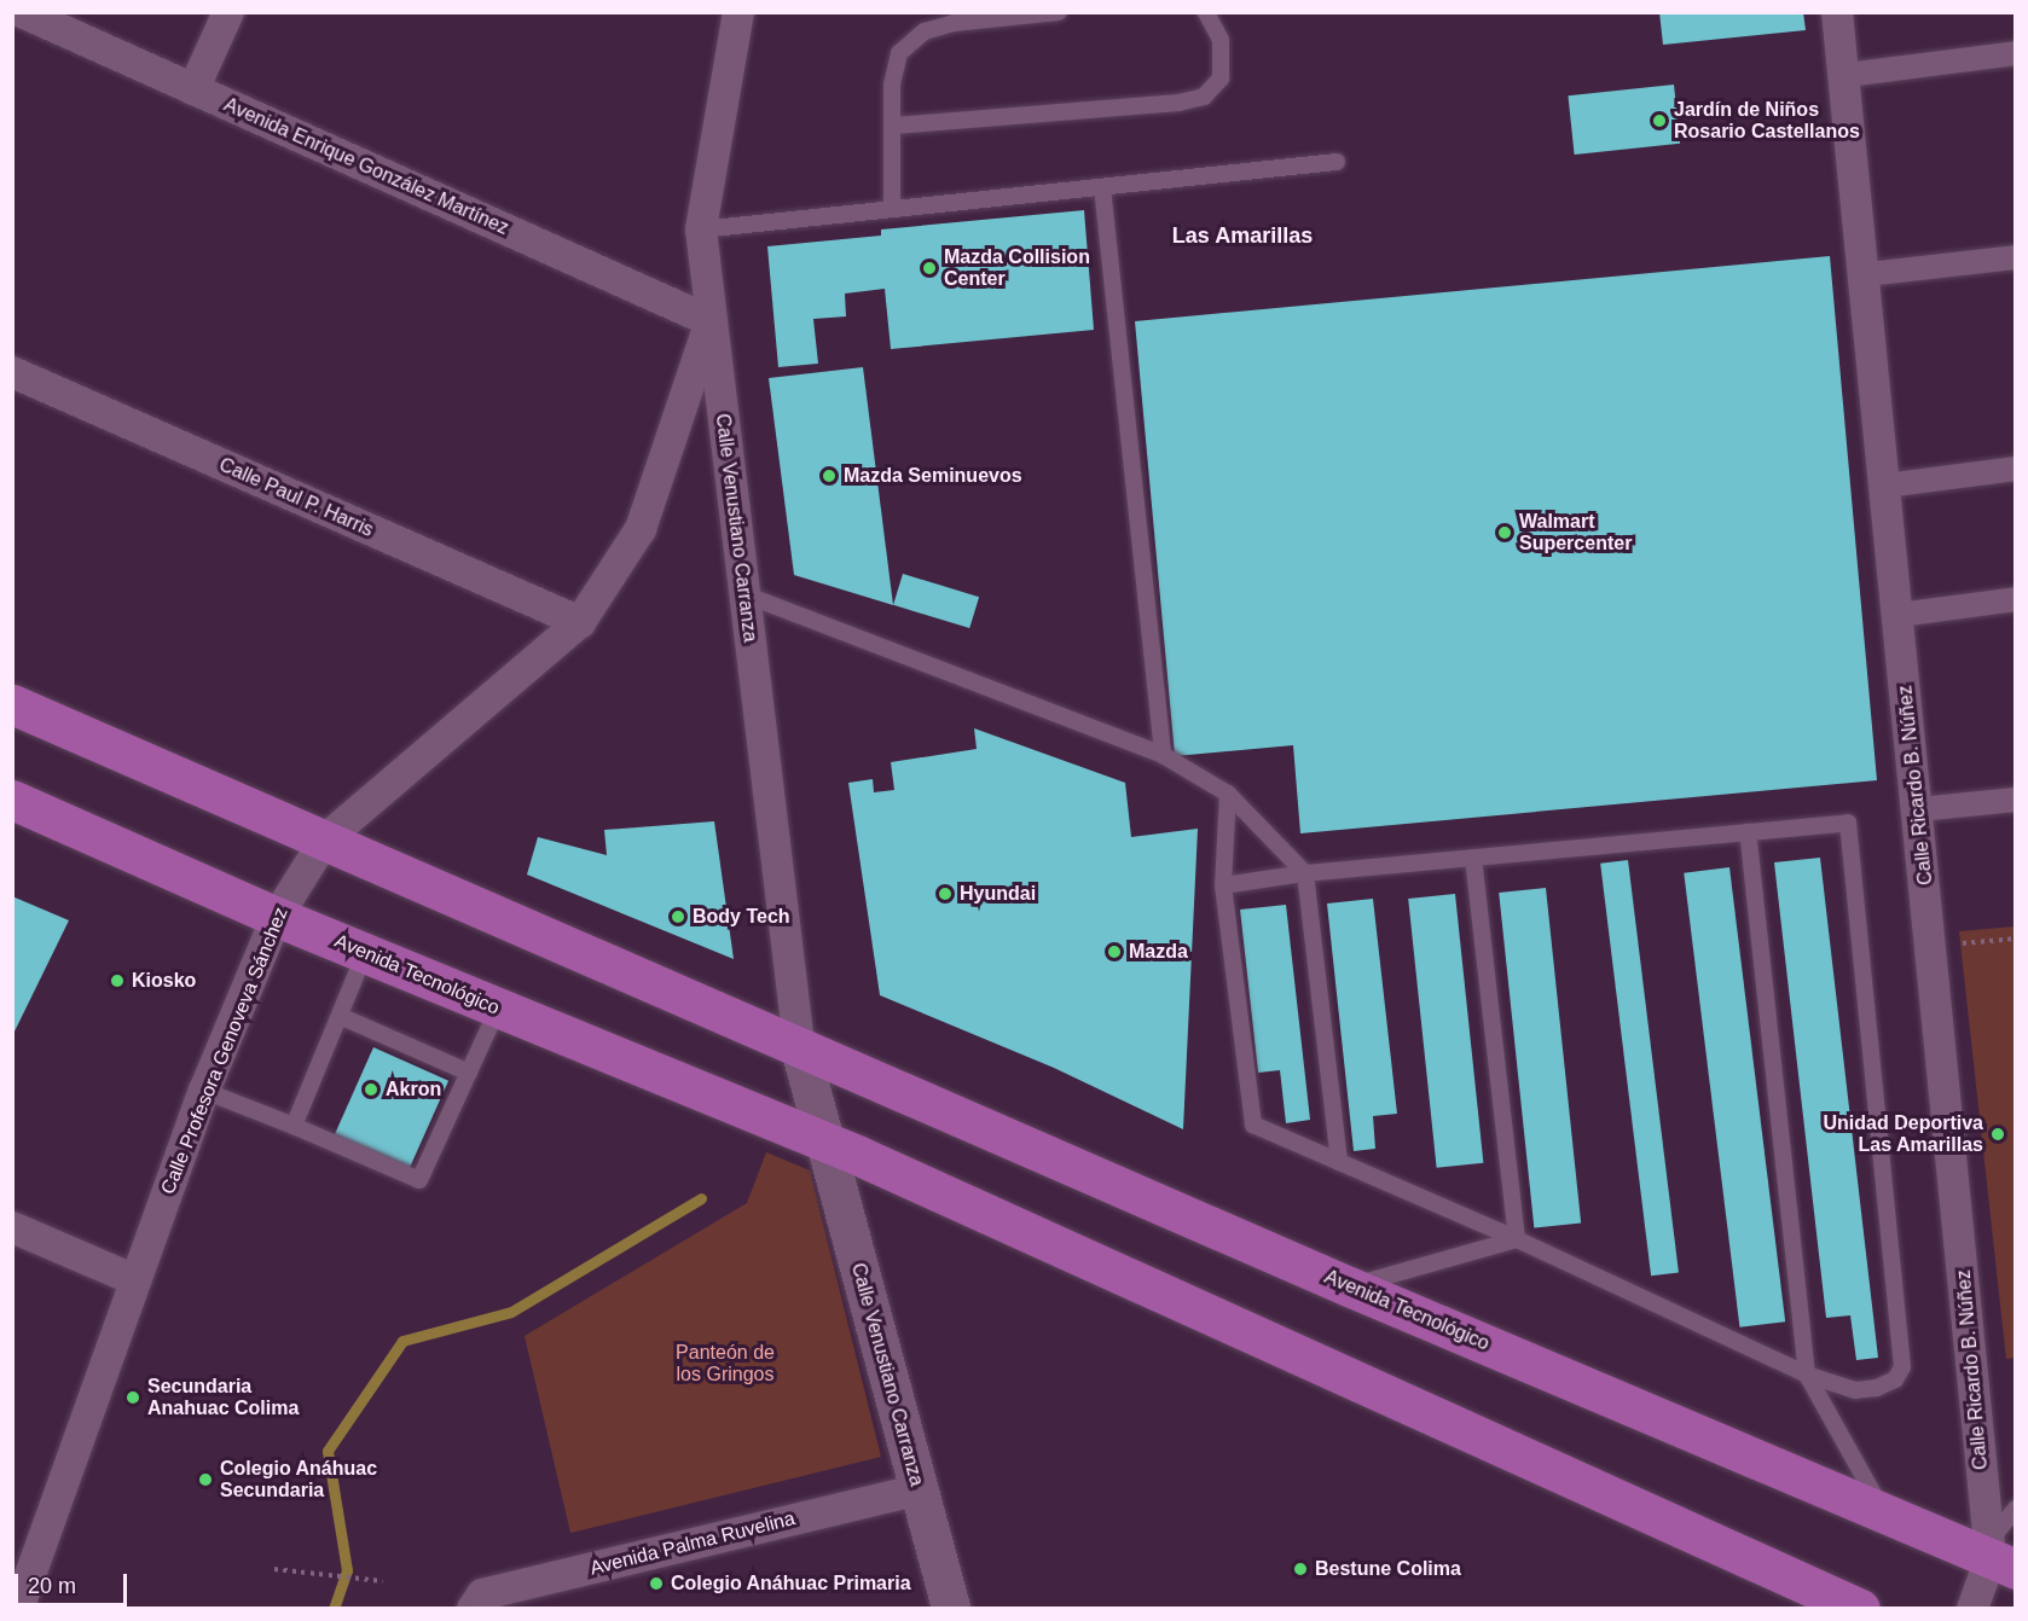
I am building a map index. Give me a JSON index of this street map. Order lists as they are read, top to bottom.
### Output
{
  "streets": {
    "main road": ["Avenida Tecnológico"],
    "street": [
      "Avenida Enrique González Martínez",
      "Calle Paul P. Harris",
      "Calle Venustiano Carranza",
      "Calle Ricardo B. Núñez",
      "Calle Profesora Genoveva Sánchez",
      "Avenida Palma Ruvelina"
    ]
  },
  "crossings": [
    ["Avenida Enrique González Martínez", "Calle Venustiano Carranza"],
    ["Avenida Enrique González Martínez", "Calle Profesora Genoveva Sánchez"],
    ["Calle Paul P. Harris", "Calle Profesora Genoveva Sánchez"],
    ["Calle Venustiano Carranza", "Avenida Tecnológico"],
    ["Calle Venustiano Carranza", "Calle Profesora Genoveva Sánchez"],
    ["Calle Venustiano Carranza", "Avenida Palma Ruvelina"],
    ["Calle Ricardo B. Núñez", "Avenida Tecnológico"],
    ["Avenida Tecnológico", "Calle Profesora Genoveva Sánchez"]
  ],
  "districts": ["Las Amarillas"],
  "parks": ["Panteón de los Gringos"],
  "places": [
    "Jardín de Niños Rosario Castellanos",
    "Mazda Collision Center",
    "Mazda Seminuevos",
    "Walmart Supercenter",
    "Hyundai",
    "Body Tech",
    "Mazda",
    "Kiosko",
    "Akron",
    "Unidad Deportiva Las Amarillas",
    "Secundaria Anahuac Colima",
    "Colegio Anáhuac Secundaria",
    "Bestune Colima",
    "Colegio Anáhuac Primaria"
  ],
  "scale_bar": "20 m"
}
